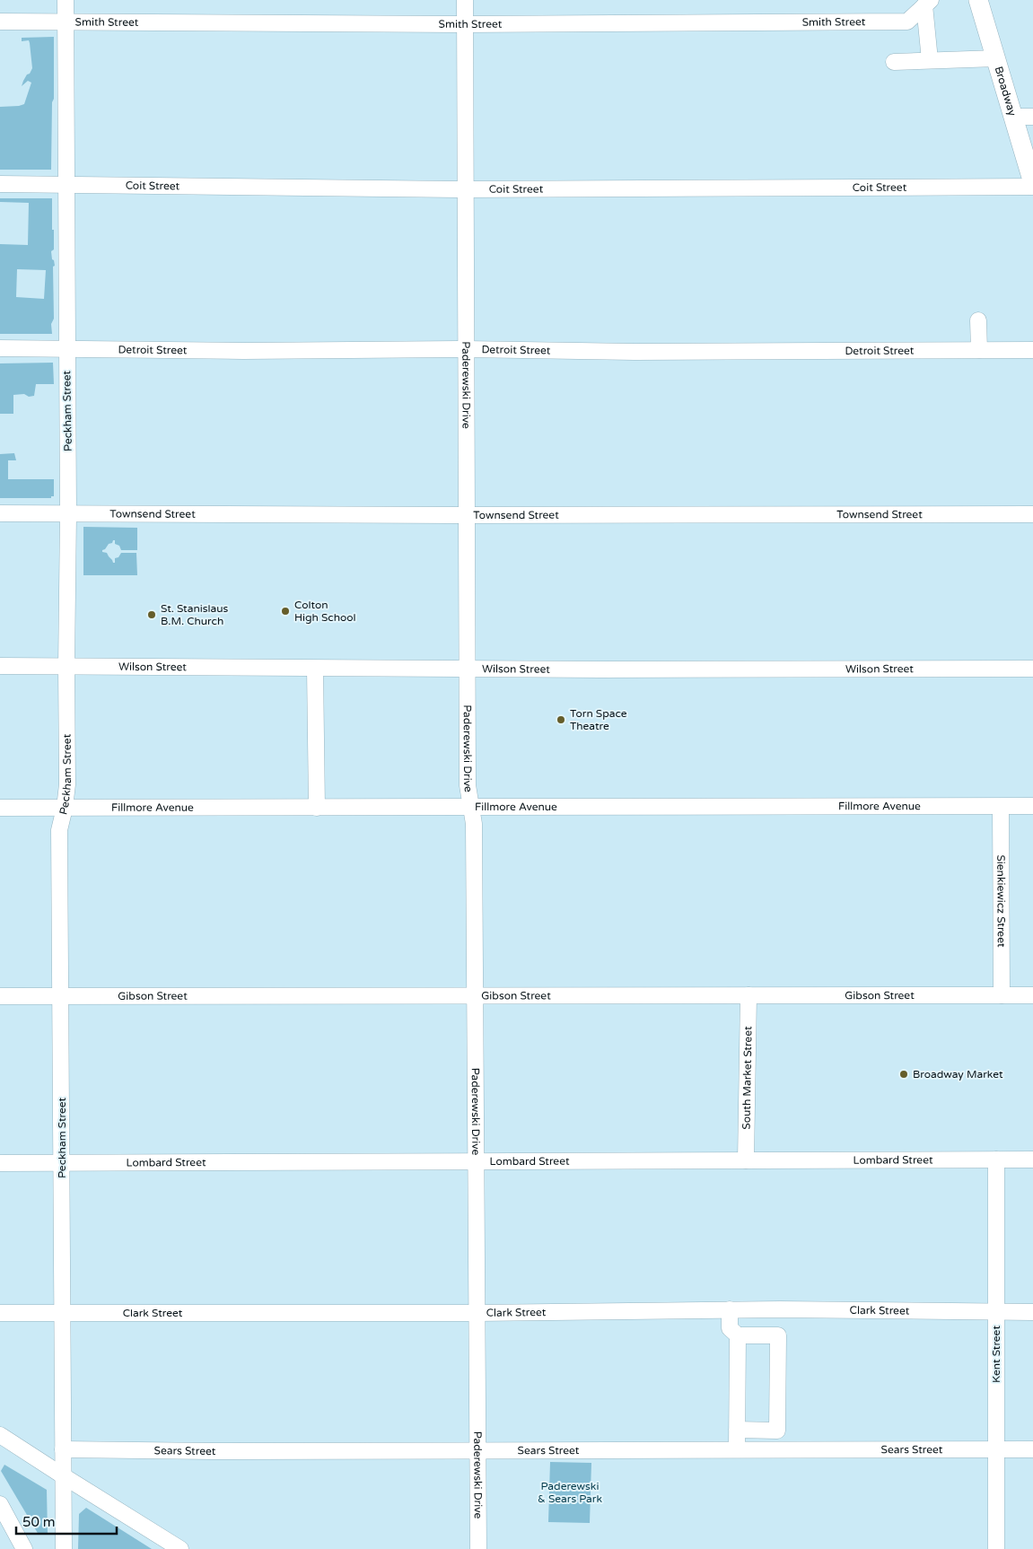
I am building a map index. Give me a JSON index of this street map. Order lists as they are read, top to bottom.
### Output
{
  "streets": {
    "main road": ["Broadway"],
    "street": [
      "Smith Street",
      "Coit Street",
      "Detroit Street",
      "Paderewski Drive",
      "Peckham Street",
      "Townsend Street",
      "Wilson Street",
      "Fillmore Avenue",
      "Sienkiewicz Street",
      "Gibson Street",
      "South Market Street",
      "Lombard Street",
      "Clark Street",
      "Kent Street",
      "Sears Street"
    ]
  },
  "crossings": [
    ["Smith Street", "Paderewski Drive"],
    ["Smith Street", "Peckham Street"],
    ["Coit Street", "Paderewski Drive"],
    ["Coit Street", "Peckham Street"],
    ["Detroit Street", "Paderewski Drive"],
    ["Detroit Street", "Peckham Street"],
    ["Paderewski Drive", "Townsend Street"],
    ["Paderewski Drive", "Wilson Street"],
    ["Paderewski Drive", "Fillmore Avenue"],
    ["Paderewski Drive", "Gibson Street"],
    ["Paderewski Drive", "Lombard Street"],
    ["Paderewski Drive", "Clark Street"],
    ["Paderewski Drive", "Sears Street"],
    ["Peckham Street", "Townsend Street"],
    ["Peckham Street", "Wilson Street"],
    ["Peckham Street", "Fillmore Avenue"],
    ["Peckham Street", "Gibson Street"],
    ["Peckham Street", "Lombard Street"],
    ["Peckham Street", "Clark Street"],
    ["Peckham Street", "Sears Street"],
    ["Fillmore Avenue", "Sienkiewicz Street"],
    ["Sienkiewicz Street", "Gibson Street"],
    ["Gibson Street", "South Market Street"],
    ["South Market Street", "Lombard Street"],
    ["Lombard Street", "Kent Street"],
    ["Clark Street", "Kent Street"],
    ["Kent Street", "Sears Street"]
  ],
  "parks": ["Paderewski & Sears Park"],
  "places": [
    "Colton High School",
    "St. Stanislaus B.M. Church",
    "Torn Space Theatre",
    "Broadway Market"
  ],
  "scale_bar": "50 m"
}
